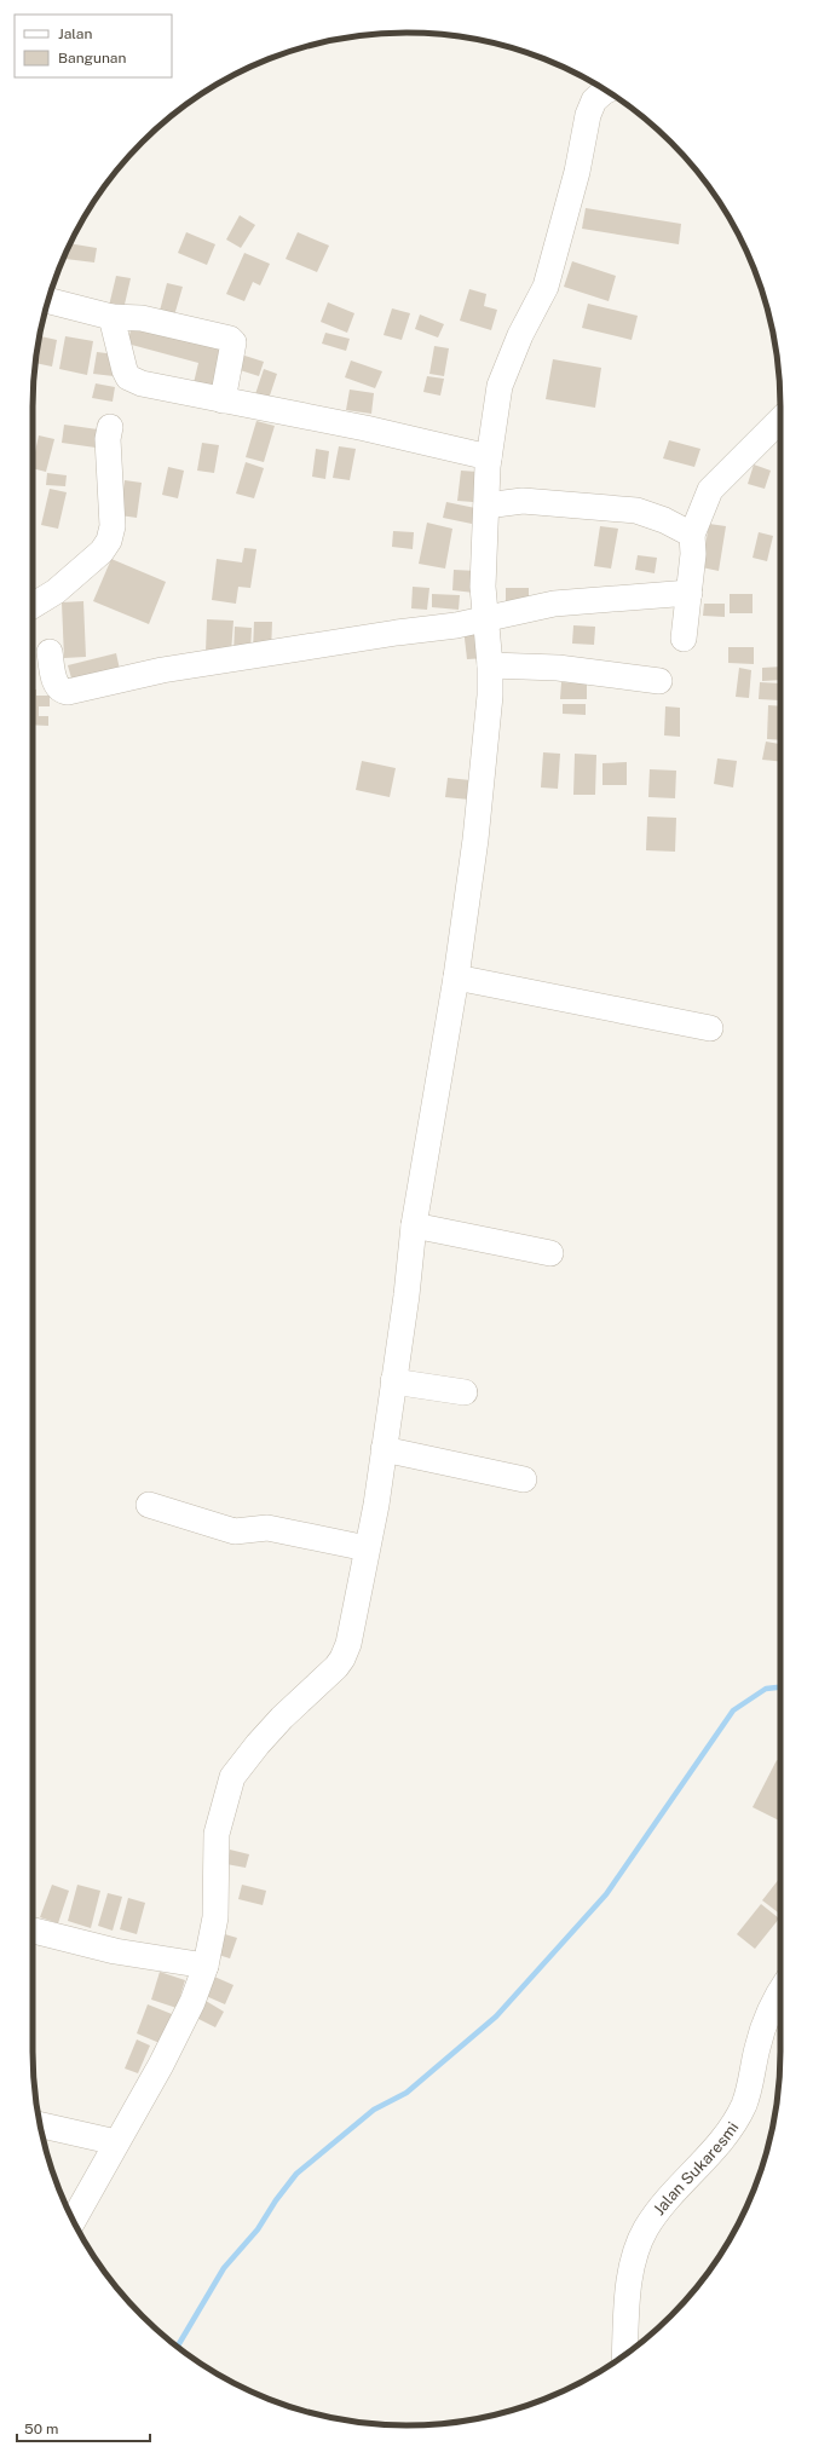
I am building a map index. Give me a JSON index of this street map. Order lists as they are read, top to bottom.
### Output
{
  "streets": {
    "street": ["Jalan Sukaresmi"]
  },
  "legend": ["Jalan", "Bangunan"],
  "scale_bar": "50 m"
}
